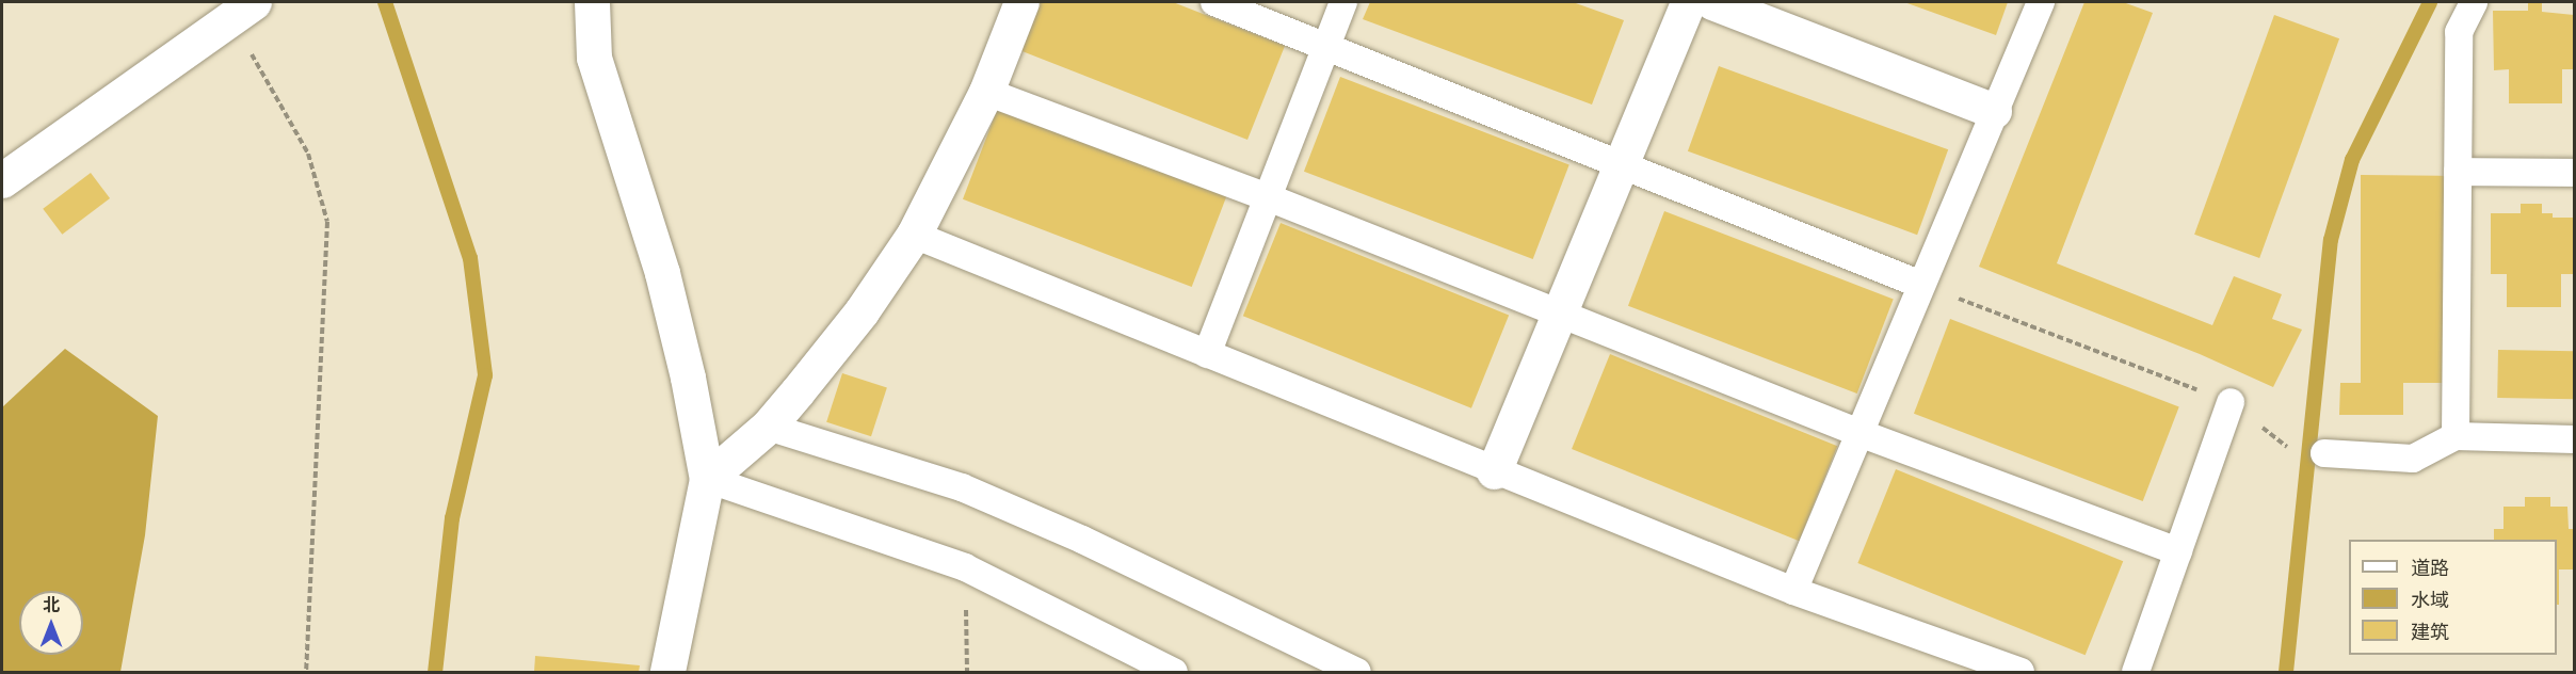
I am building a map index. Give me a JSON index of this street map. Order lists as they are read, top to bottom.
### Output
{
  "legend": ["道路", "水域", "建筑"],
  "north": "top"
}
